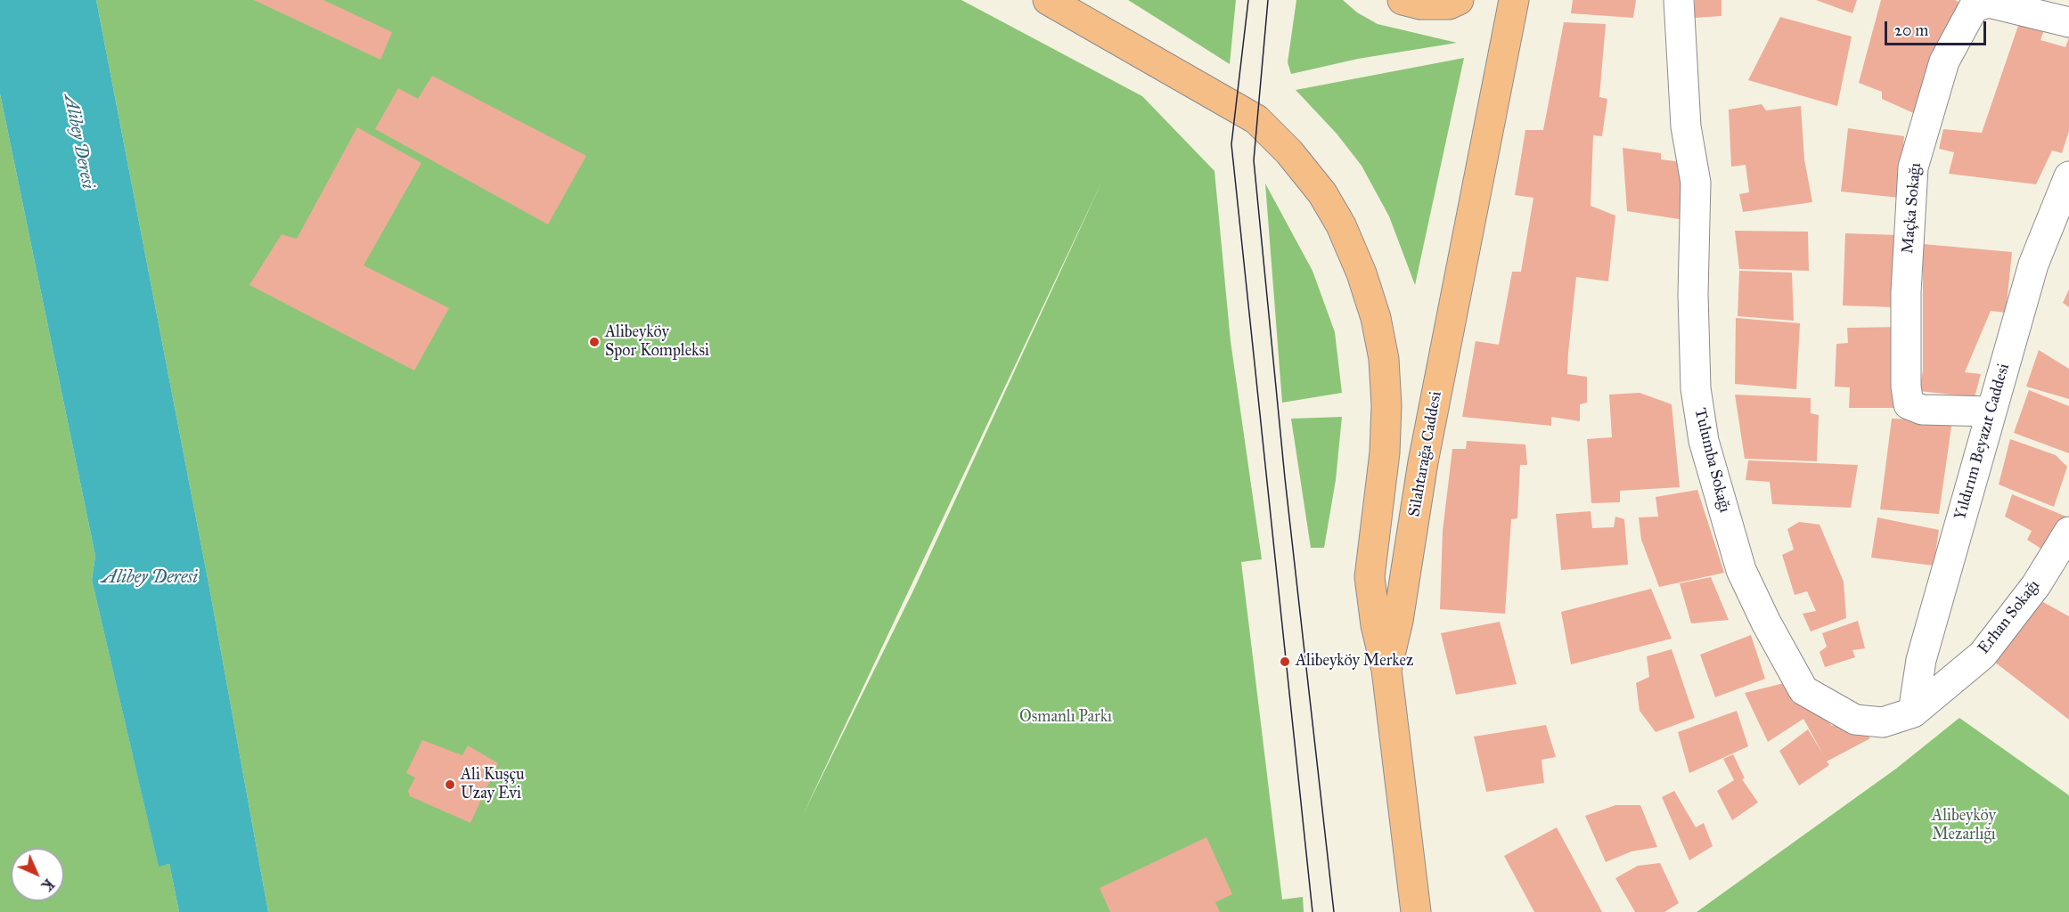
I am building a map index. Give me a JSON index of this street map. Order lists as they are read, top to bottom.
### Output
{
  "streets": {
    "main road": ["Silahtarağa Caddesi"],
    "street": [
      "Maçka Sokağı",
      "Yıldırım Beyazıt Caddesi",
      "Tulumba Sokağı",
      "Erhan Sokağı"
    ]
  },
  "crossings": [
    ["Maçka Sokağı", "Yıldırım Beyazıt Caddesi"],
    ["Yıldırım Beyazıt Caddesi", "Tulumba Sokağı"],
    ["Yıldırım Beyazıt Caddesi", "Erhan Sokağı"],
    ["Tulumba Sokağı", "Erhan Sokağı"]
  ],
  "water": ["Alibey Deresi"],
  "parks": ["Osmanlı Parkı", "Alibeyköy Mezarlığı"],
  "places": ["Alibeyköy Spor Kompleksi", "Alibeyköy Merkez", "Ali Kuşçu Uzay Evi"],
  "scale_bar": "20 m",
  "north": "bottom right"
}
